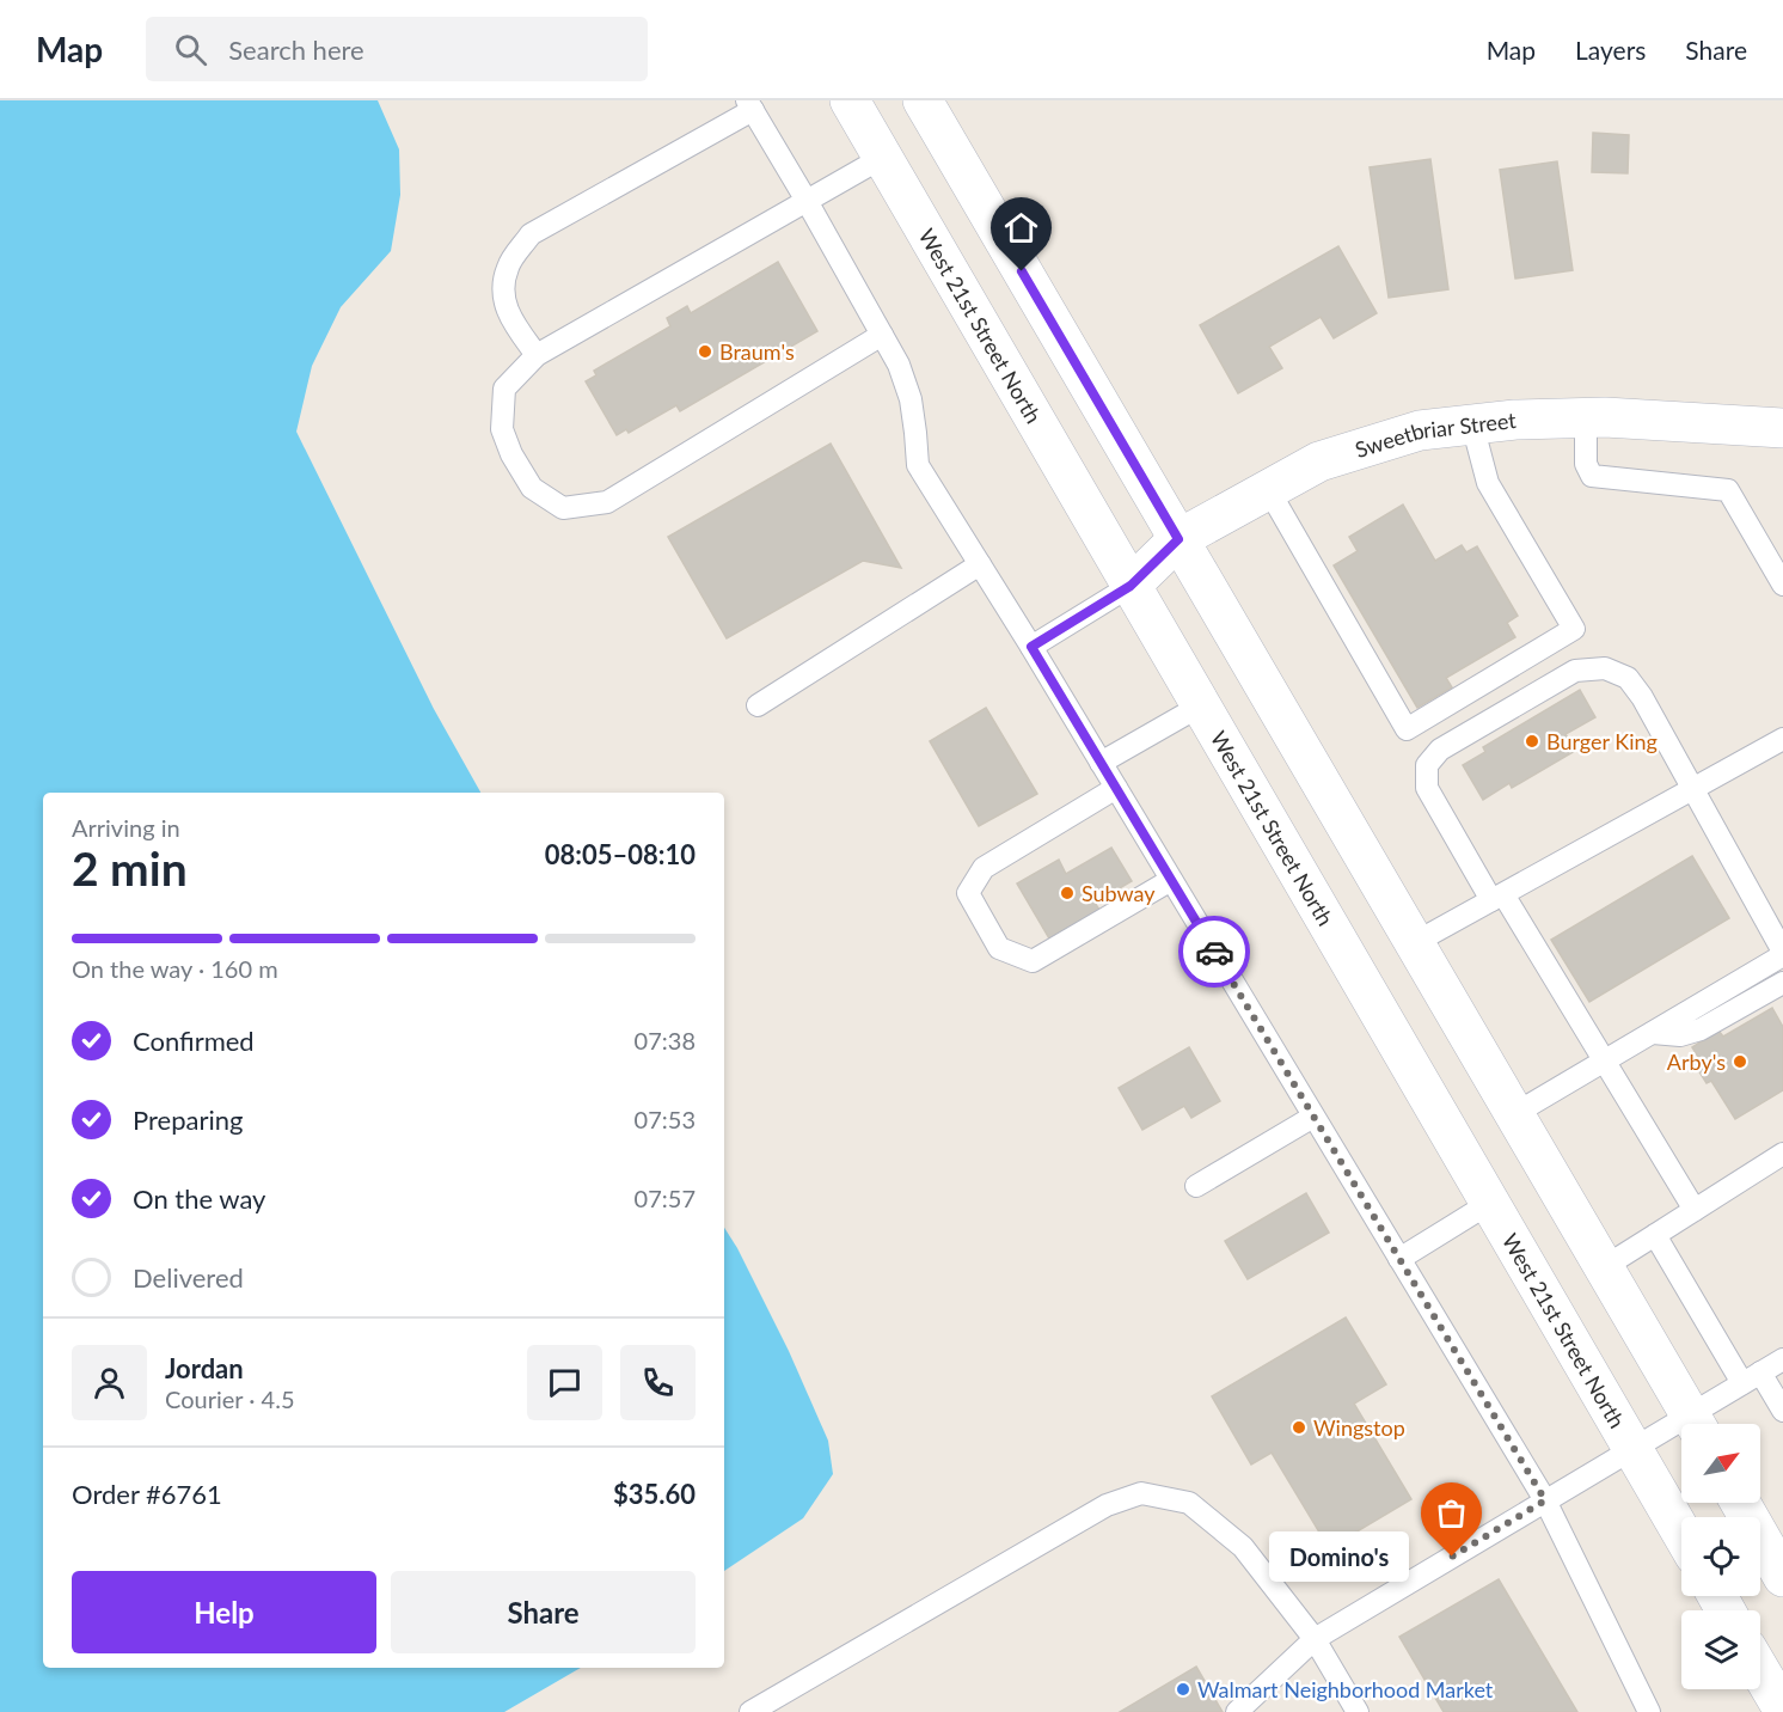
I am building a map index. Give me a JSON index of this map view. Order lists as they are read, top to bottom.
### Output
{
  "streets": {
    "main road": ["West 21st Street North", "Sweetbriar Street"]
  },
  "crossings": [
    ["West 21st Street North", "Sweetbriar Street"]
  ],
  "places": [
    "Braum's",
    "Burger King",
    "Subway",
    "Arby's",
    "Wingstop",
    "Domino's",
    "Walmart Neighborhood Market"
  ],
  "north": "top right",
  "page": {
    "header": "Map",
    "search": "Search here",
    "nav": ["Map", "Layers", "Share"],
    "heading": ["2 min", "Arriving in", "08:05–08:10"],
    "panel": [
      "Jordan",
      "Courier · 4.5",
      "Order #6761",
      "$35.60"
    ],
    "bar": "On the way · 160 m",
    "list": [
      ["Confirmed", "07:38"],
      ["Preparing", "07:53"],
      ["On the way", "07:57"],
      "Delivered"
    ],
    "bubble": "Domino's",
    "buttons": ["Help", "Share"]
  }
}
